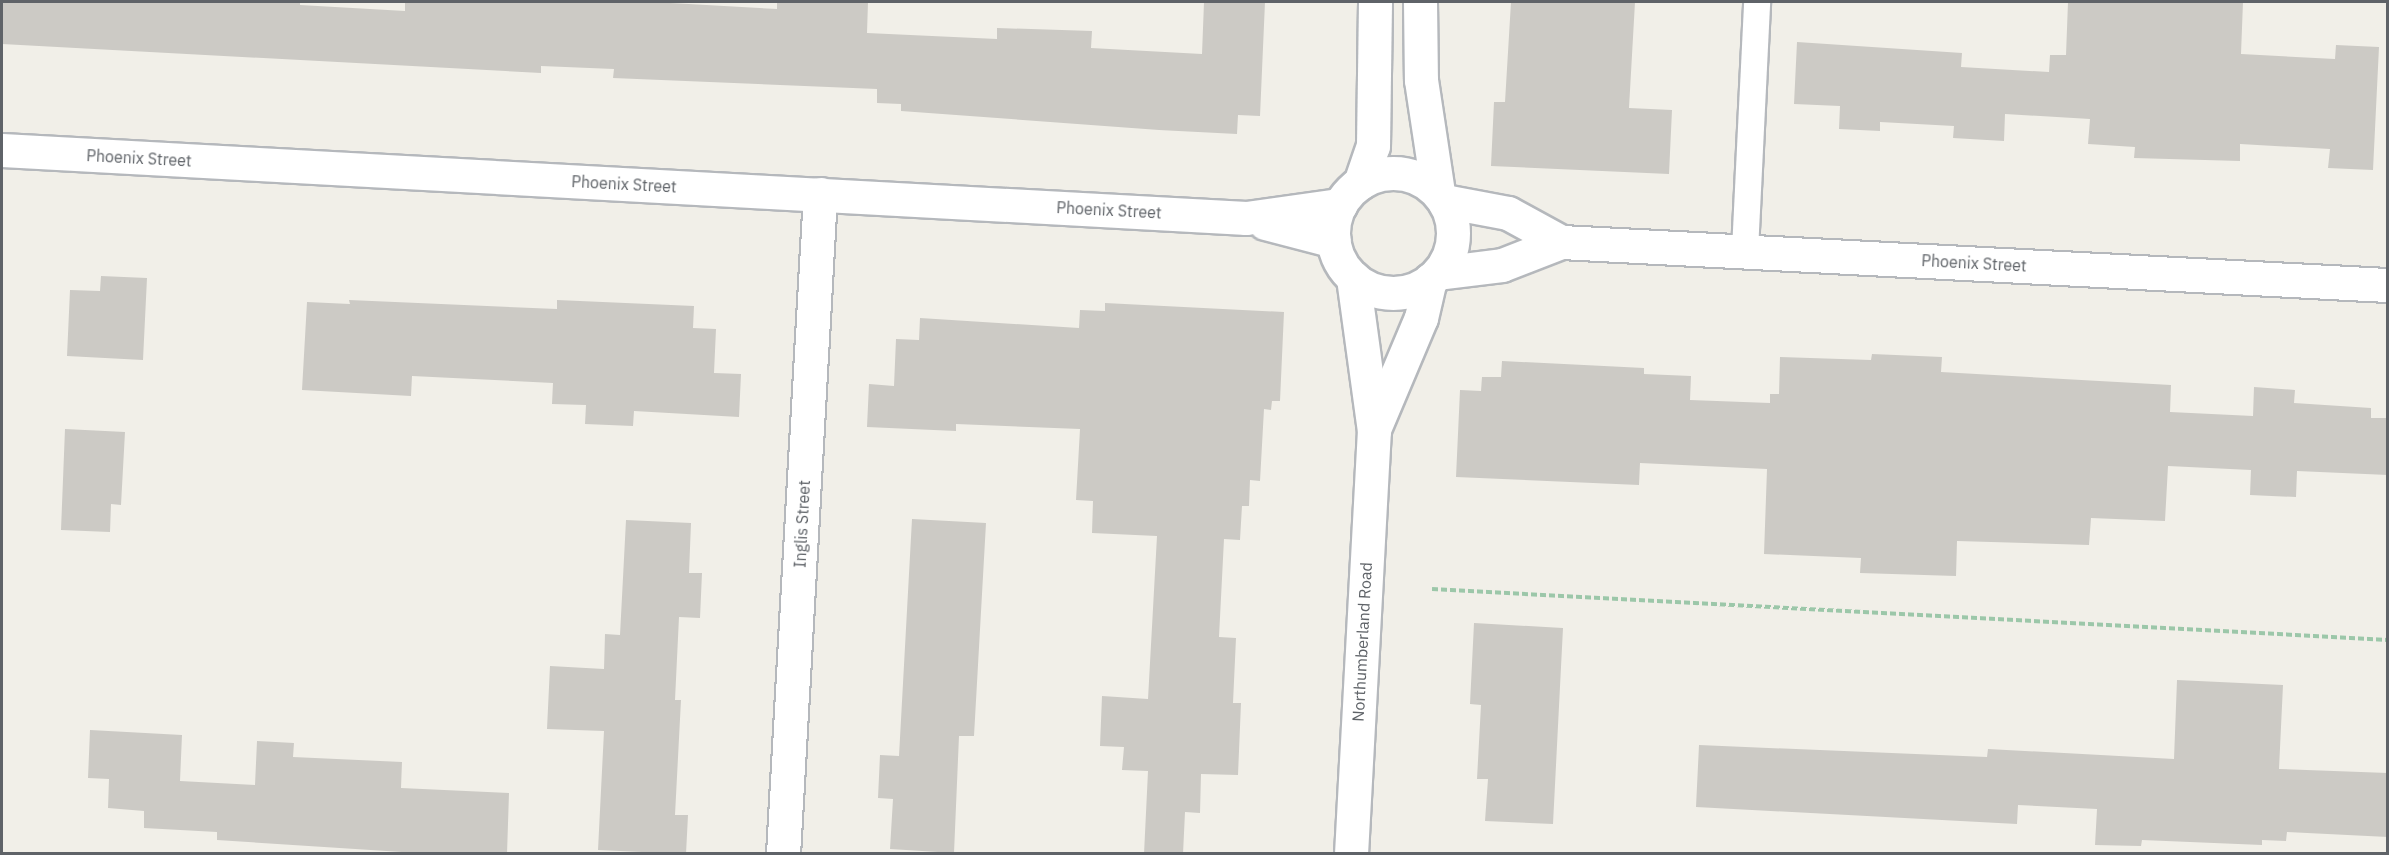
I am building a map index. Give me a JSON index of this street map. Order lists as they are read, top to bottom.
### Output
{
  "streets": {
    "street": ["Phoenix Street", "Inglis Street", "Northumberland Road"]
  },
  "crossings": [
    ["Phoenix Street", "Inglis Street"],
    ["Phoenix Street", "Northumberland Road"]
  ]
}
